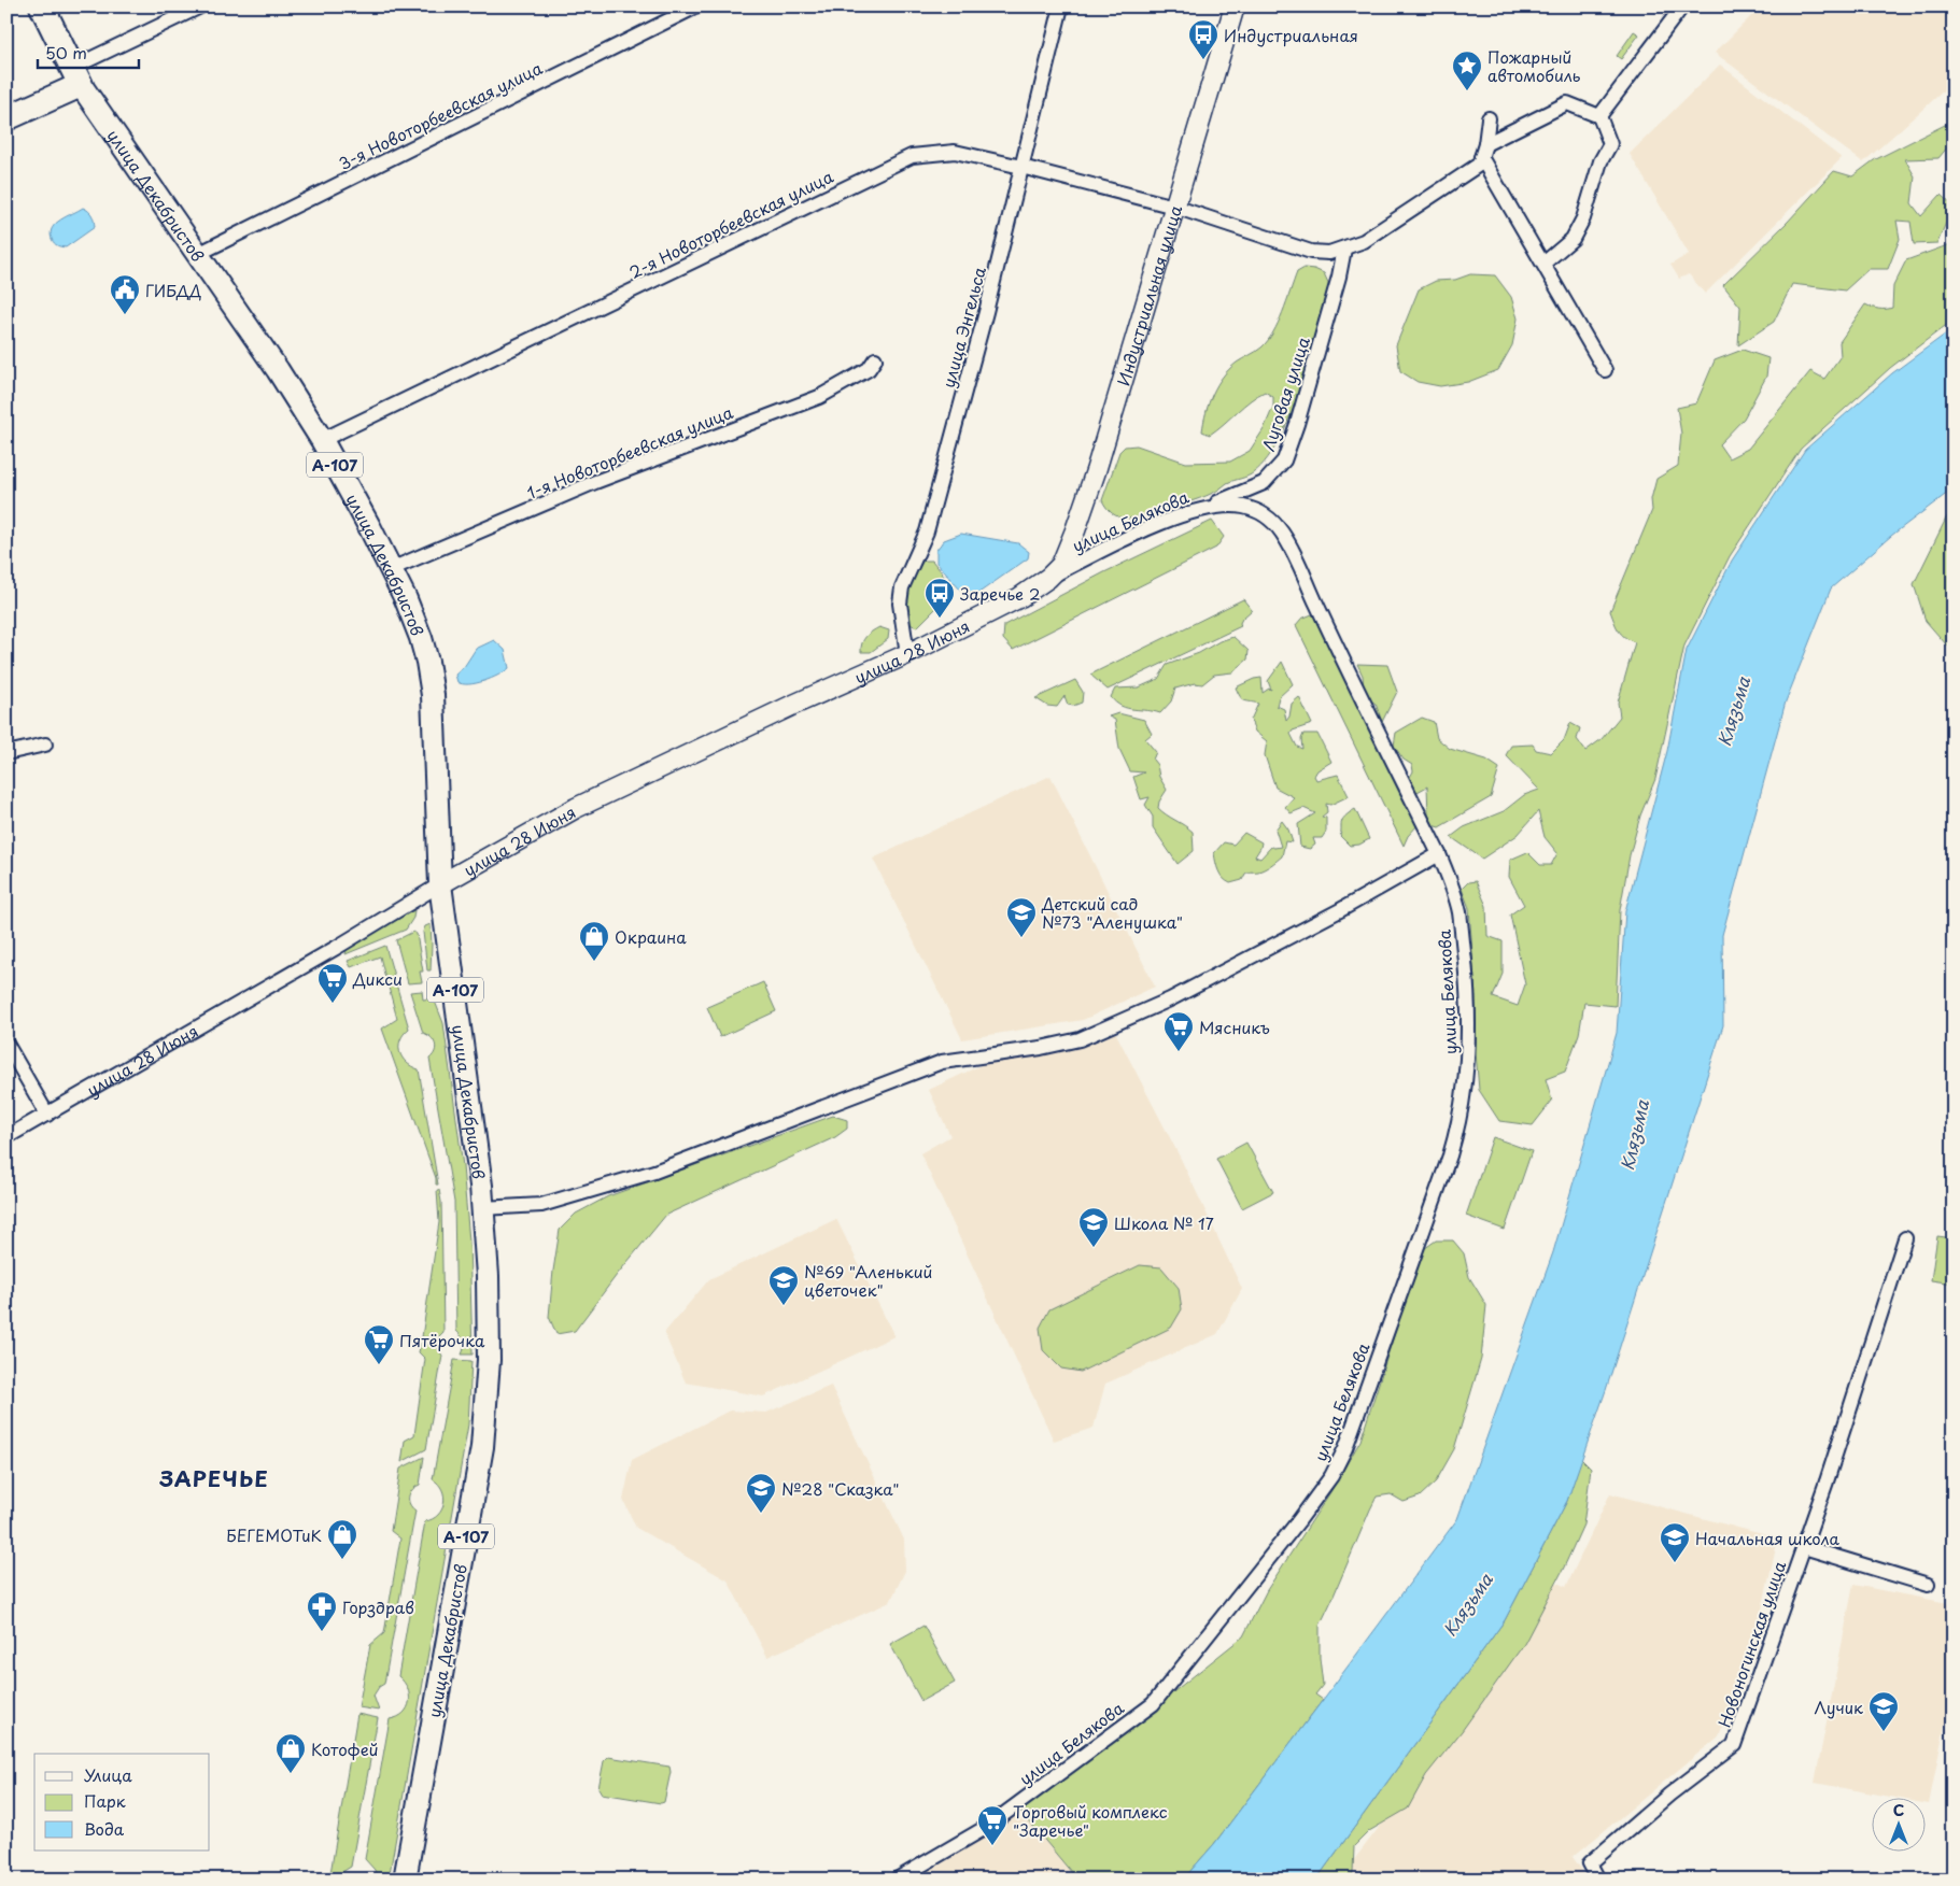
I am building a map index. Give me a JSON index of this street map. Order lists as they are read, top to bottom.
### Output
{
  "streets": {
    "highway": ["улица Декабристов", "А-107"],
    "street": [
      "3-я Новоторбеевская улица",
      "2-я Новоторбеевская улица",
      "Индустриальная улица",
      "улица Энгельса",
      "Луговая улица",
      "1-я Новоторбеевская улица",
      "улица Белякова",
      "улица 28 Июня",
      "Новоногинская улица"
    ]
  },
  "crossings": [
    ["3-я Новоторбеевская улица", "улица Декабристов"],
    ["улица Декабристов", "2-я Новоторбеевская улица"],
    ["улица Декабристов", "1-я Новоторбеевская улица"],
    ["улица Декабристов", "улица 28 Июня"],
    ["2-я Новоторбеевская улица", "Индустриальная улица"],
    ["2-я Новоторбеевская улица", "улица Энгельса"],
    ["Индустриальная улица", "улица Белякова"],
    ["Индустриальная улица", "улица 28 Июня"],
    ["улица Энгельса", "улица 28 Июня"],
    ["Луговая улица", "улица Белякова"],
    ["улица Белякова", "улица 28 Июня"]
  ],
  "districts": ["ЗАРЕЧЬЕ"],
  "water": ["Клязьма"],
  "places": {
    "bus stop": ["Индустриальная", "Заречье 2"],
    "place": ["Пожарный автомобиль"],
    "public building": ["ГИБДД"],
    "school or university": [
      "Детский сад №73 \"Аленушка\"",
      "Школа № 17",
      "№69 \"Аленький цветочек\"",
      "№28 \"Сказка\"",
      "Начальная школа",
      "Лучик"
    ],
    "shop": ["Окраина", "БЕГЕМОТиК", "Котофей"],
    "supermarket": [
      "Дикси",
      "Мясникъ",
      "Пятёрочка",
      "Торговый комплекс \"Заречье\""
    ],
    "pharmacy": ["Горздрав"]
  },
  "legend": ["Улица", "Парк", "Вода"],
  "scale_bar": "50 m",
  "north": "top"
}
